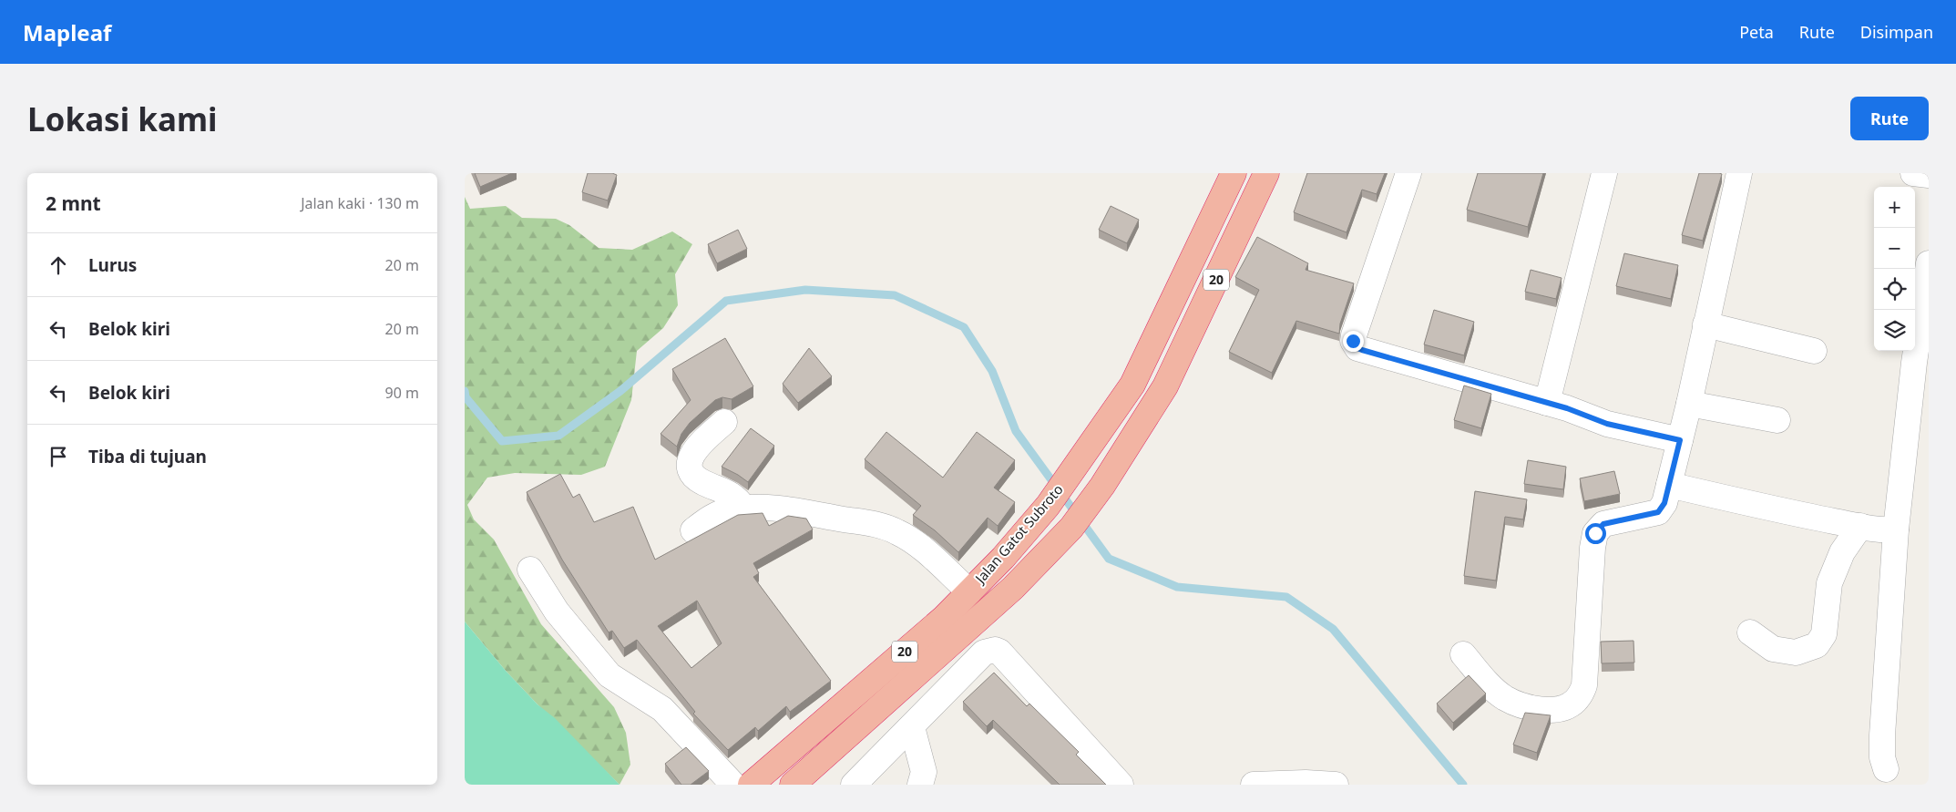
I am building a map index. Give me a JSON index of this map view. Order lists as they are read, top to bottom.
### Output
{
  "streets": {
    "highway": ["20", "Jalan Gatot Subroto"]
  },
  "page": {
    "header": "Mapleaf",
    "nav": ["Peta", "Rute", "Disimpan"],
    "buttons": "Rute",
    "title": "Lokasi kami",
    "heading": ["2 mnt", "Jalan kaki · 130 m"],
    "map_buttons": ["+", "−"],
    "list": [
      ["Lurus", "20 m"],
      ["Belok kiri", "20 m"],
      ["Belok kiri", "90 m"],
      "Tiba di tujuan"
    ]
  }
}
